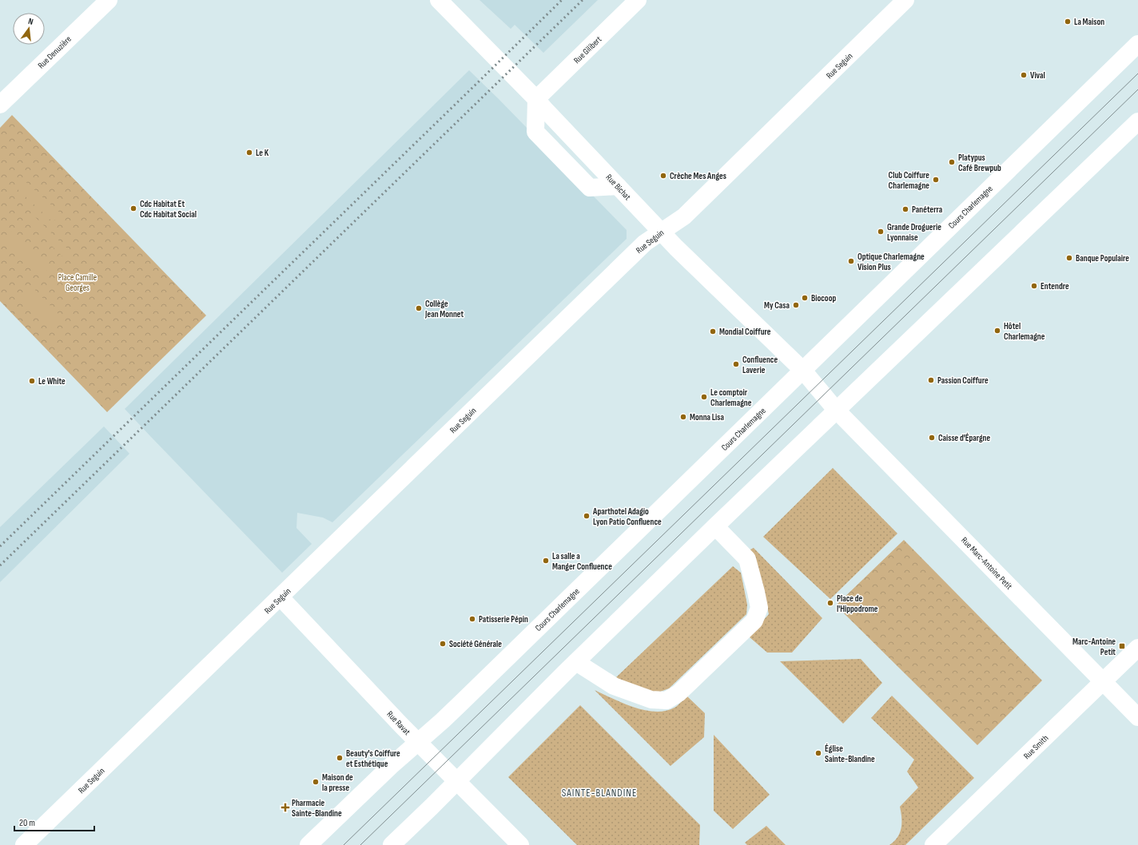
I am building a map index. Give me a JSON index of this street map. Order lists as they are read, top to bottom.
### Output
{
  "streets": {
    "street": [
      "Rue Gilibert",
      "Rue Denuzière",
      "Rue Seguin",
      "Rue Bichat",
      "Cours Charlemagne",
      "Rue Marc-Antoine Petit",
      "Rue Ravat",
      "Rue Smith"
    ]
  },
  "crossings": [
    ["Rue Gilibert", "Rue Bichat"],
    ["Rue Seguin", "Rue Bichat"],
    ["Rue Seguin", "Rue Ravat"],
    ["Rue Bichat", "Cours Charlemagne"],
    ["Cours Charlemagne", "Rue Ravat"],
    ["Rue Marc-Antoine Petit", "Rue Smith"]
  ],
  "districts": ["SAINTE-BLANDINE"],
  "parks": ["Place Camille Georges"],
  "places": {
    "other": [
      "La Maison",
      "Vival",
      "Le K",
      "Platypus Café Brewpub",
      "Crèche Mes Anges",
      "Club Coiffure Charlemagne",
      "Cdc Habitat Et Cdc Habitat Social",
      "Panéterra",
      "Grande Droguerie Lyonnaise",
      "Banque Populaire",
      "Optique Charlemagne Vision Plus",
      "Entendre",
      "Biocoop",
      "My Casa",
      "Collège Jean Monnet",
      "Hôtel Charlemagne",
      "Mondial Coiffure",
      "Confluence Laverie",
      "Passion Coiffure",
      "Le White",
      "Le comptoir Charlemagne",
      "Monna Lisa",
      "Caisse d'Épargne",
      "Aparthotel Adagio Lyon Patio Confluence",
      "La salle a Manger Confluence",
      "Place de l'Hippodrome",
      "Patisserie Pépin",
      "Société Générale",
      "Église Sainte-Blandine",
      "Beauty's Coiffure et Esthétique",
      "Maison de la presse"
    ],
    "transit": ["Marc-Antoine Petit"],
    "health": ["Pharmacie Sainte-Blandine"]
  },
  "scale_bar": "20 m",
  "north": "top"
}
